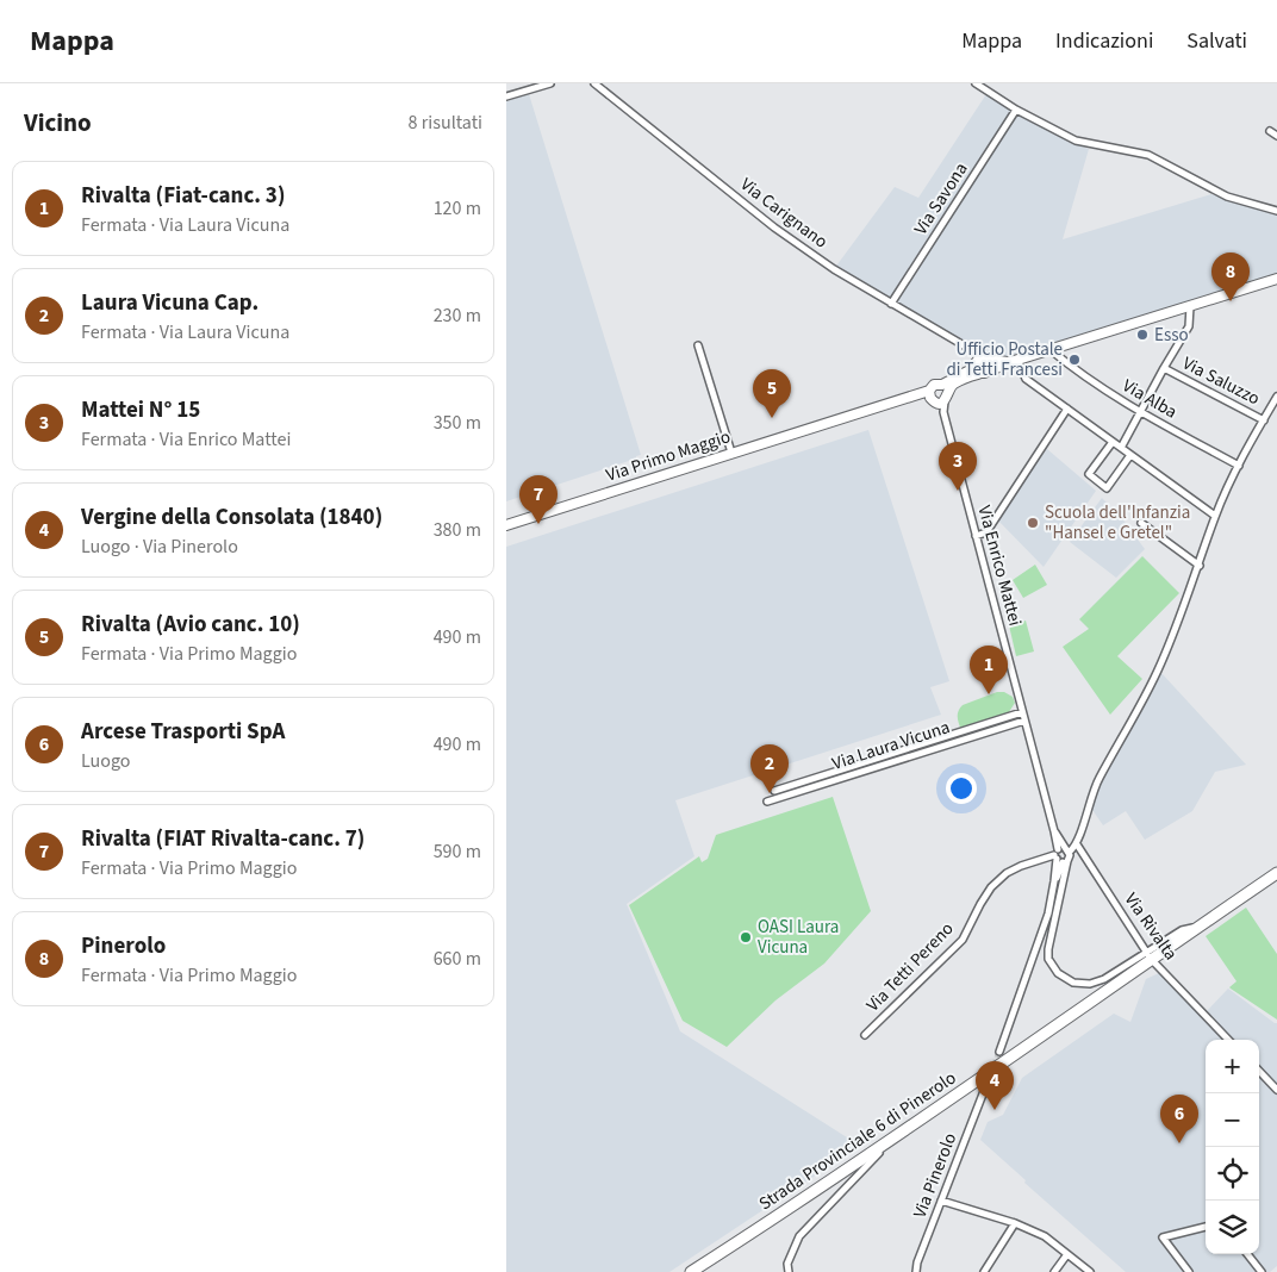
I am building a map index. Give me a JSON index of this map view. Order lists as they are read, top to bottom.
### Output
{
  "streets": {
    "main road": ["Via Primo Maggio", "Strada Provinciale 6 di Pinerolo"],
    "street": [
      "Via Savona",
      "Via Carignano",
      "Via Saluzzo",
      "Via Alba",
      "Via Enrico Mattei",
      "Via Laura Vicuna",
      "Via Rivalta",
      "Via Tetti Pereno",
      "Via Pinerolo"
    ]
  },
  "crossings": [
    ["Via Savona", "Via Carignano"],
    ["Via Carignano", "Via Primo Maggio"],
    ["Via Alba", "Via Primo Maggio"],
    ["Via Primo Maggio", "Via Enrico Mattei"],
    ["Via Enrico Mattei", "Via Laura Vicuna"],
    ["Via Enrico Mattei", "Via Tetti Pereno"],
    ["Via Rivalta", "Strada Provinciale 6 di Pinerolo"]
  ],
  "places": [
    "Esso",
    "Ufficio Postale di Tetti Francesi",
    "Scuola dell'Infanzia \"Hansel e Gretel\"",
    "OASI Laura Vicuna"
  ],
  "page": {
    "header": "Mappa",
    "nav": ["Mappa", "Indicazioni", "Salvati"],
    "heading": ["Vicino", "8 risultati"],
    "list": [
      {
        "mark": "1",
        "name": "Rivalta (Fiat-canc. 3)",
        "note": "Fermata · Via Laura Vicuna",
        "value": "120 m"
      },
      {
        "mark": "2",
        "name": "Laura Vicuna Cap.",
        "note": "Fermata · Via Laura Vicuna",
        "value": "230 m"
      },
      {
        "mark": "3",
        "name": "Mattei N° 15",
        "note": "Fermata · Via Enrico Mattei",
        "value": "350 m"
      },
      {
        "mark": "4",
        "name": "Vergine della Consolata (1840)",
        "note": "Luogo · Via Pinerolo",
        "value": "380 m"
      },
      {
        "mark": "5",
        "name": "Rivalta (Avio canc. 10)",
        "note": "Fermata · Via Primo Maggio",
        "value": "490 m"
      },
      {
        "mark": "6",
        "name": "Arcese Trasporti SpA",
        "note": "Luogo",
        "value": "490 m"
      },
      {
        "mark": "7",
        "name": "Rivalta (FIAT Rivalta-canc. 7)",
        "note": "Fermata · Via Primo Maggio",
        "value": "590 m"
      },
      {
        "mark": "8",
        "name": "Pinerolo",
        "note": "Fermata · Via Primo Maggio",
        "value": "660 m"
      }
    ],
    "pins": [
      "8",
      "5",
      "3",
      "7",
      "1",
      "2",
      "4",
      "6"
    ],
    "map_buttons": ["+", "−"]
  }
}
